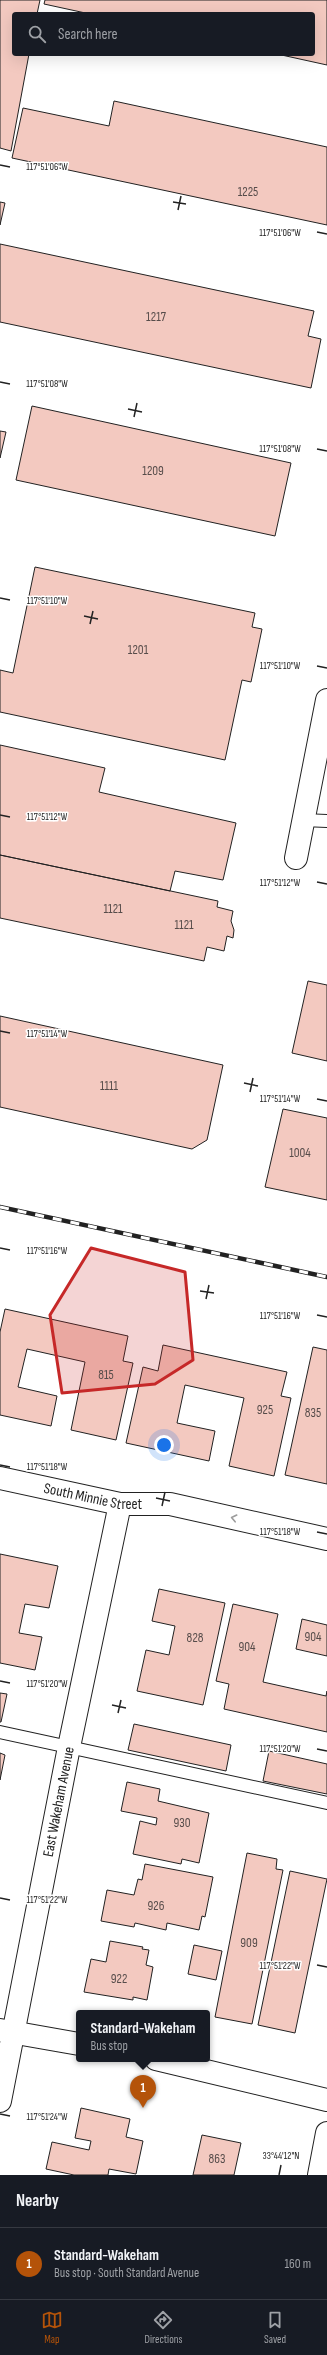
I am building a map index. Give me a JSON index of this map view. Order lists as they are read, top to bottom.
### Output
{
  "streets": {
    "street": ["South Minnie Street", "East Wakeham Avenue"]
  },
  "crossings": [
    ["South Minnie Street", "East Wakeham Avenue"]
  ],
  "one_way": ["South Minnie Street"],
  "house_numbers": [
    "1225",
    "1217",
    "1209",
    "1201",
    "1121",
    "1121",
    "1111",
    "1004",
    "815",
    "925",
    "835",
    "904",
    "828",
    "904",
    "930",
    "926",
    "909",
    "922",
    "863"
  ],
  "page": {
    "search": "Search here",
    "popup": ["Standard-Wakeham", "Bus stop"],
    "pins": "1",
    "heading": "Nearby",
    "list": [
      {
        "mark": "1",
        "name": "Standard-Wakeham",
        "note": "Bus stop · South Standard Avenue",
        "value": "160 m"
      }
    ],
    "nav": ["Map", "Directions", "Saved"]
  },
  "coordinates": [
    "117°51'06\"W",
    "117°51'08\"W",
    "117°51'10\"W",
    "117°51'12\"W",
    "117°51'14\"W",
    "117°51'16\"W",
    "117°51'18\"W",
    "117°51'20\"W",
    "117°51'22\"W",
    "117°51'24\"W",
    "33°44'12\"N"
  ]
}
